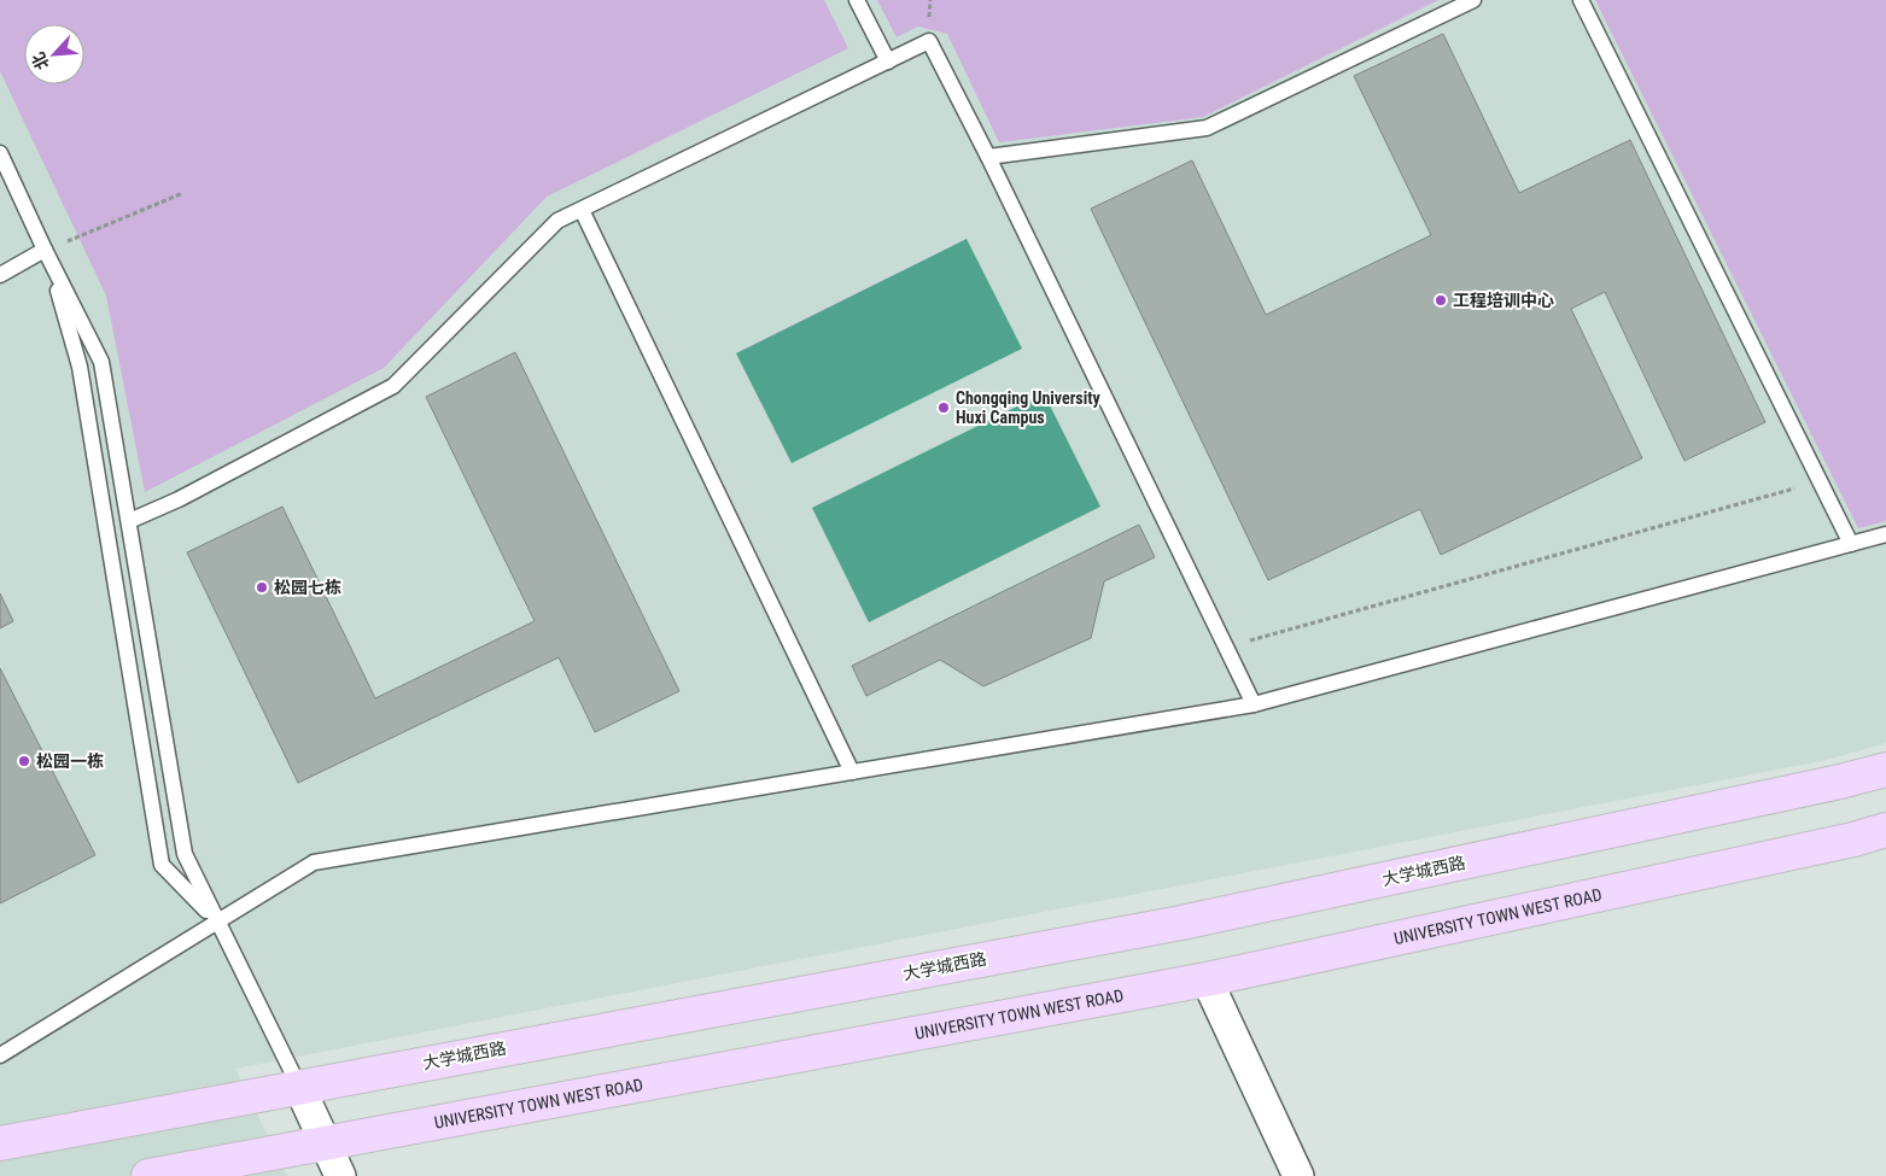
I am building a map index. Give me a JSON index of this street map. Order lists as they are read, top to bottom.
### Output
{
  "streets": {
    "main road": ["大学城西路", "UNIVERSITY TOWN WEST ROAD"]
  },
  "places": [
    "工程培训中心",
    "Chongqing University Huxi Campus",
    "松园七栋",
    "松园一栋"
  ],
  "north": "bottom left"
}
